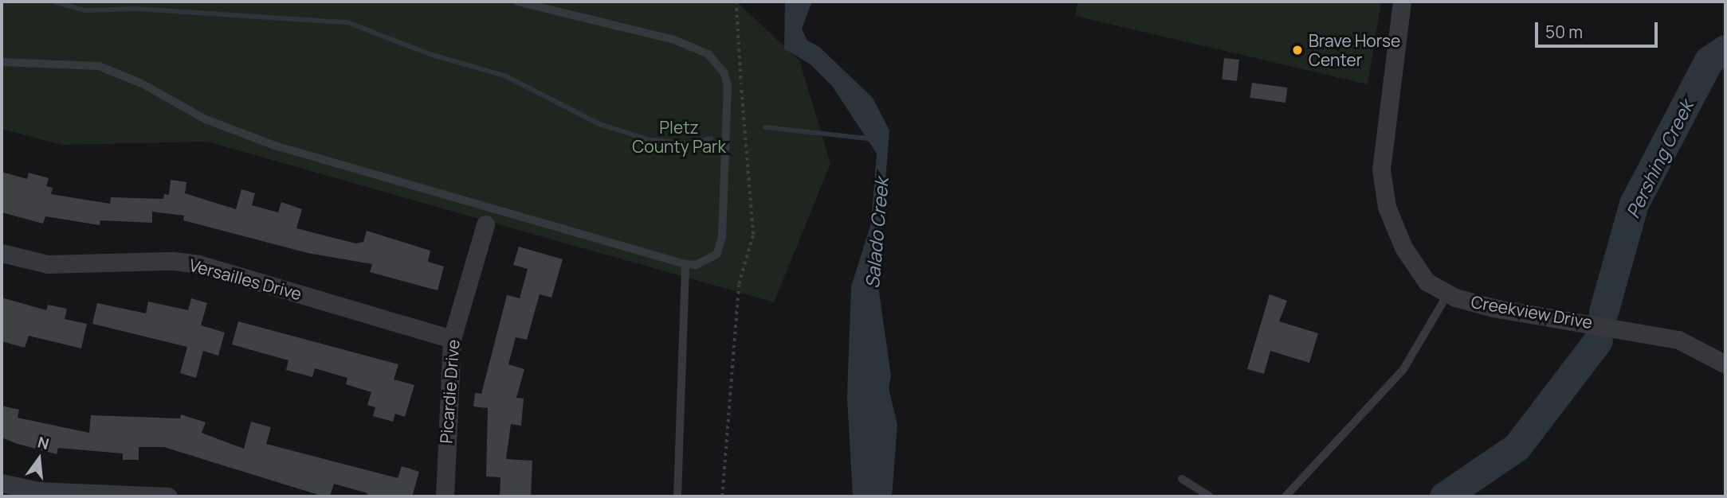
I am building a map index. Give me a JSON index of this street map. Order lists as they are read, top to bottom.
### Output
{
  "streets": {
    "street": ["Versailles Drive", "Creekview Drive", "Picardie Drive"]
  },
  "crossings": [
    ["Versailles Drive", "Picardie Drive"]
  ],
  "water": ["Pershing Creek", "Salado Creek"],
  "parks": ["Pletz County Park"],
  "places": ["Brave Horse Center"],
  "scale_bar": "50 m",
  "north": "top"
}
